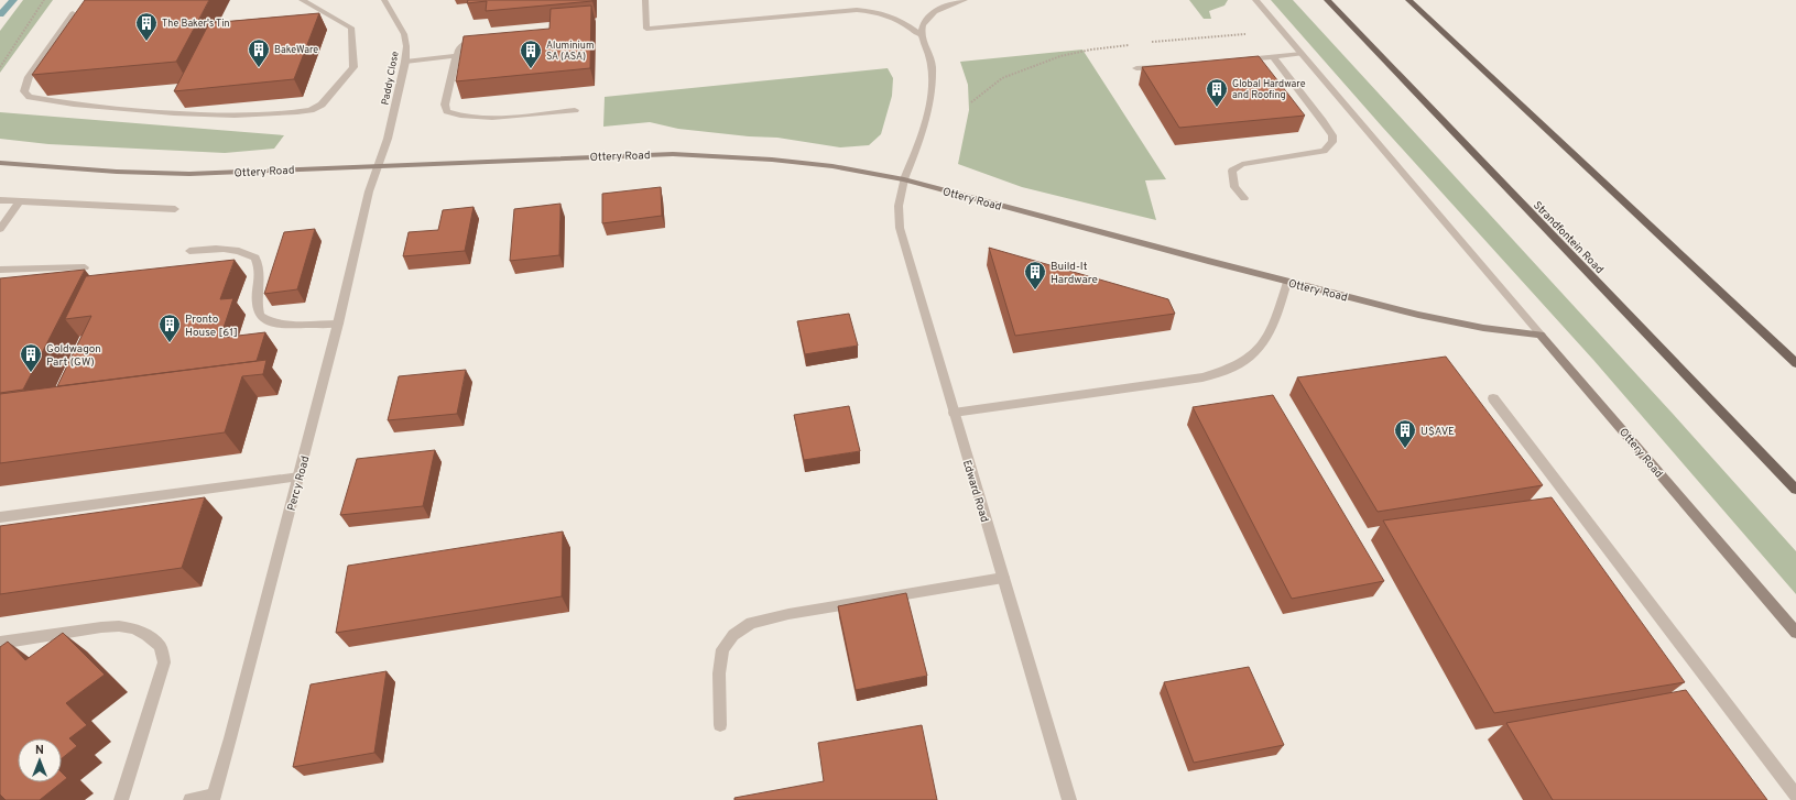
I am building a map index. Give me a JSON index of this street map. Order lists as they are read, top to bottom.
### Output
{
  "streets": {
    "main road": ["Strandfontein Road"],
    "street": [
      "Paddy Close",
      "Ottery Road",
      "Percy Road",
      "Edward Road"
    ]
  },
  "crossings": [
    ["Paddy Close", "Ottery Road"],
    ["Paddy Close", "Percy Road"],
    ["Ottery Road", "Percy Road"],
    ["Ottery Road", "Edward Road"]
  ],
  "places": {
    "building": [
      "The Baker's Tin",
      "BakeWare",
      "Aluminium SA (ASA)",
      "Global Hardware and Roofing",
      "Build-It Hardware",
      "Pronto House [61]",
      "Goldwagon Part (GW)",
      "U$AVE"
    ]
  },
  "north": "top"
}
